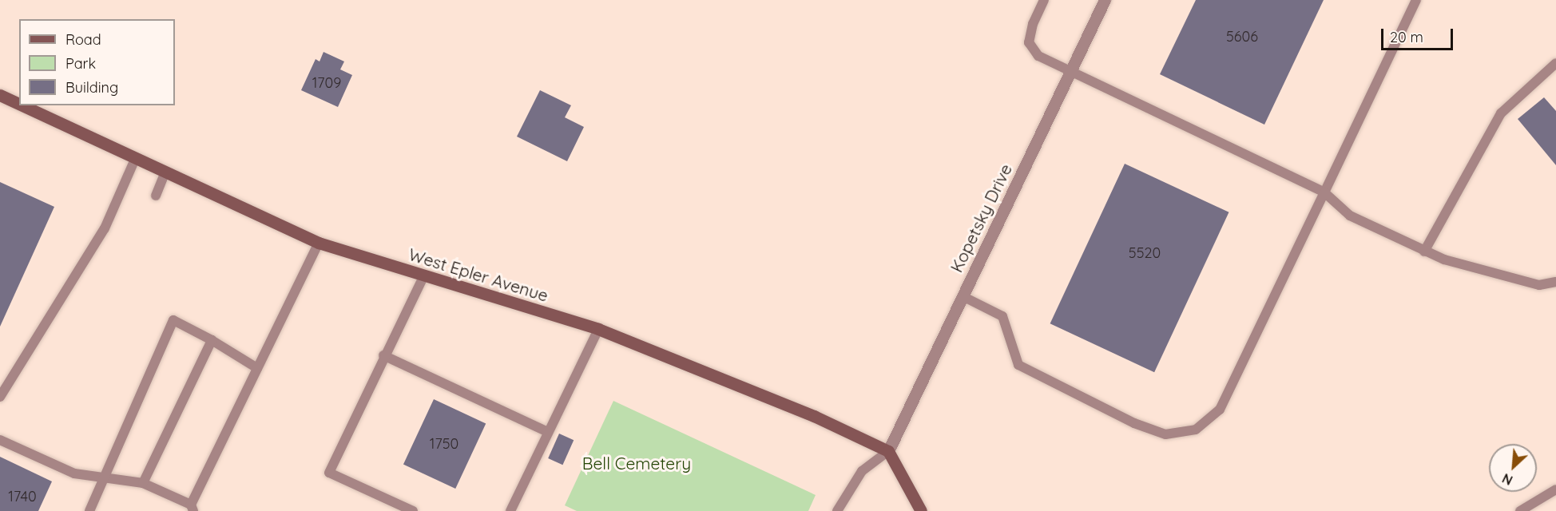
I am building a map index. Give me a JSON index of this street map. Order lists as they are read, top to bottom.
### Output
{
  "streets": {
    "street": ["Kopetsky Drive", "West Epler Avenue"]
  },
  "crossings": [
    ["Kopetsky Drive", "West Epler Avenue"]
  ],
  "parks": ["Bell Cemetery"],
  "house_numbers": [
    "5606",
    "1709",
    "5520",
    "1750",
    "1740"
  ],
  "legend": ["Road", "Park", "Building"],
  "scale_bar": "20 m",
  "north": "bottom left"
}
